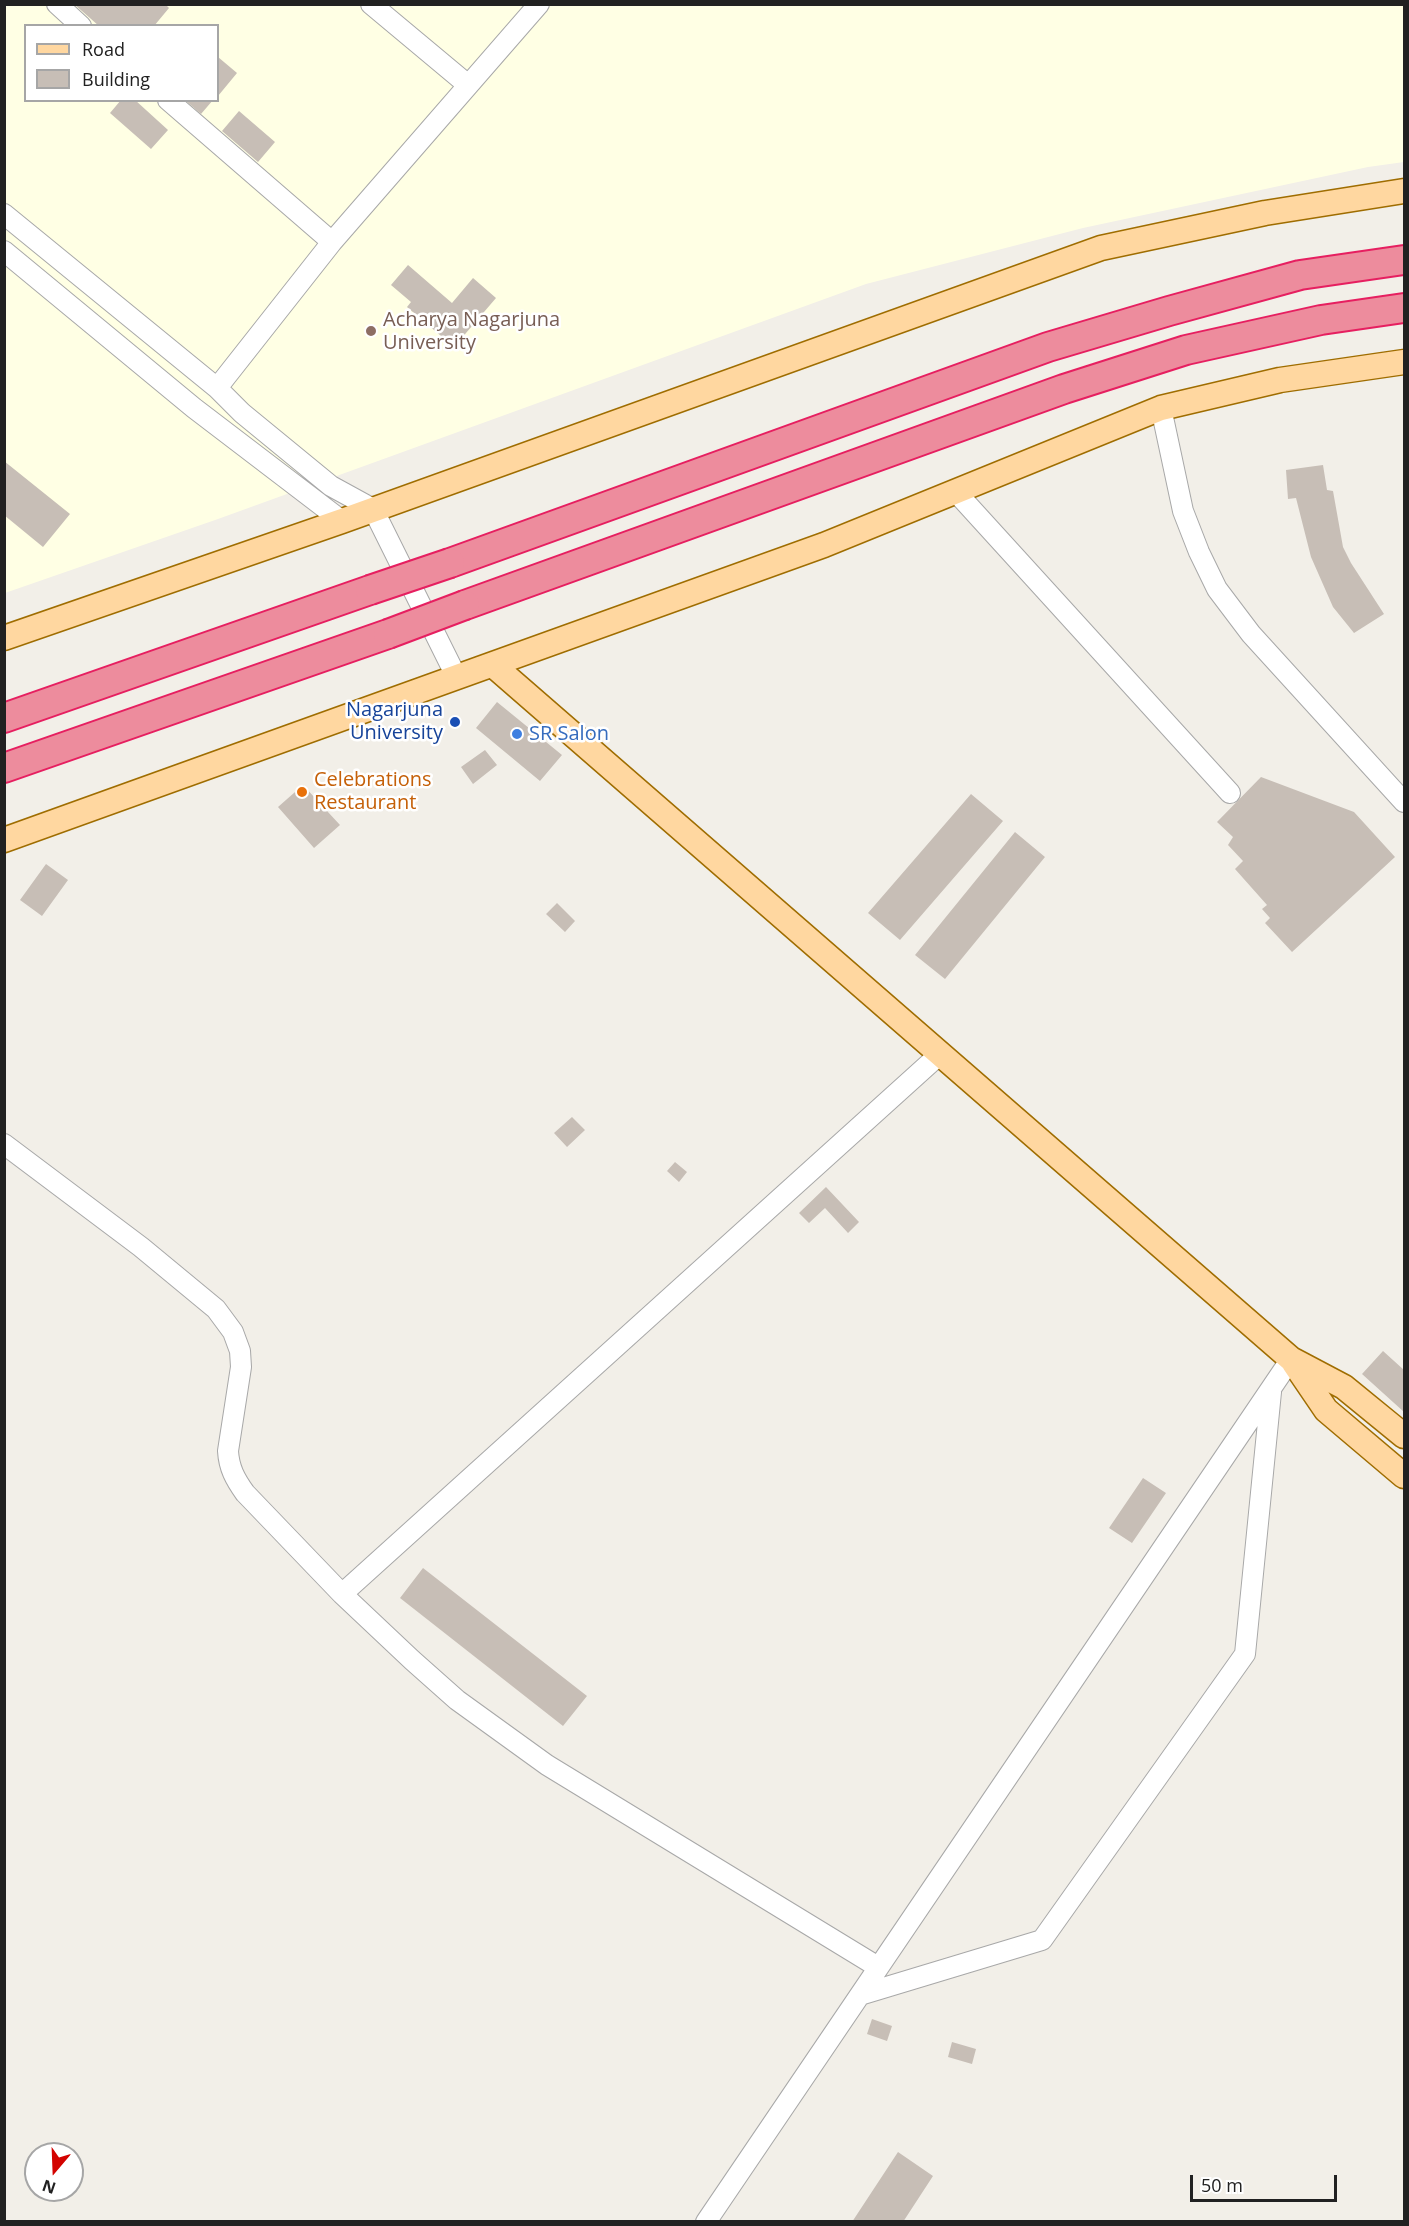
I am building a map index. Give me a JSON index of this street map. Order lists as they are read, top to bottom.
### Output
{
  "places": [
    "Acharya Nagarjuna University",
    "Nagarjuna University",
    "SR Salon",
    "Celebrations Restaurant"
  ],
  "legend": ["Road", "Building"],
  "scale_bar": "50 m",
  "north": "bottom"
}
